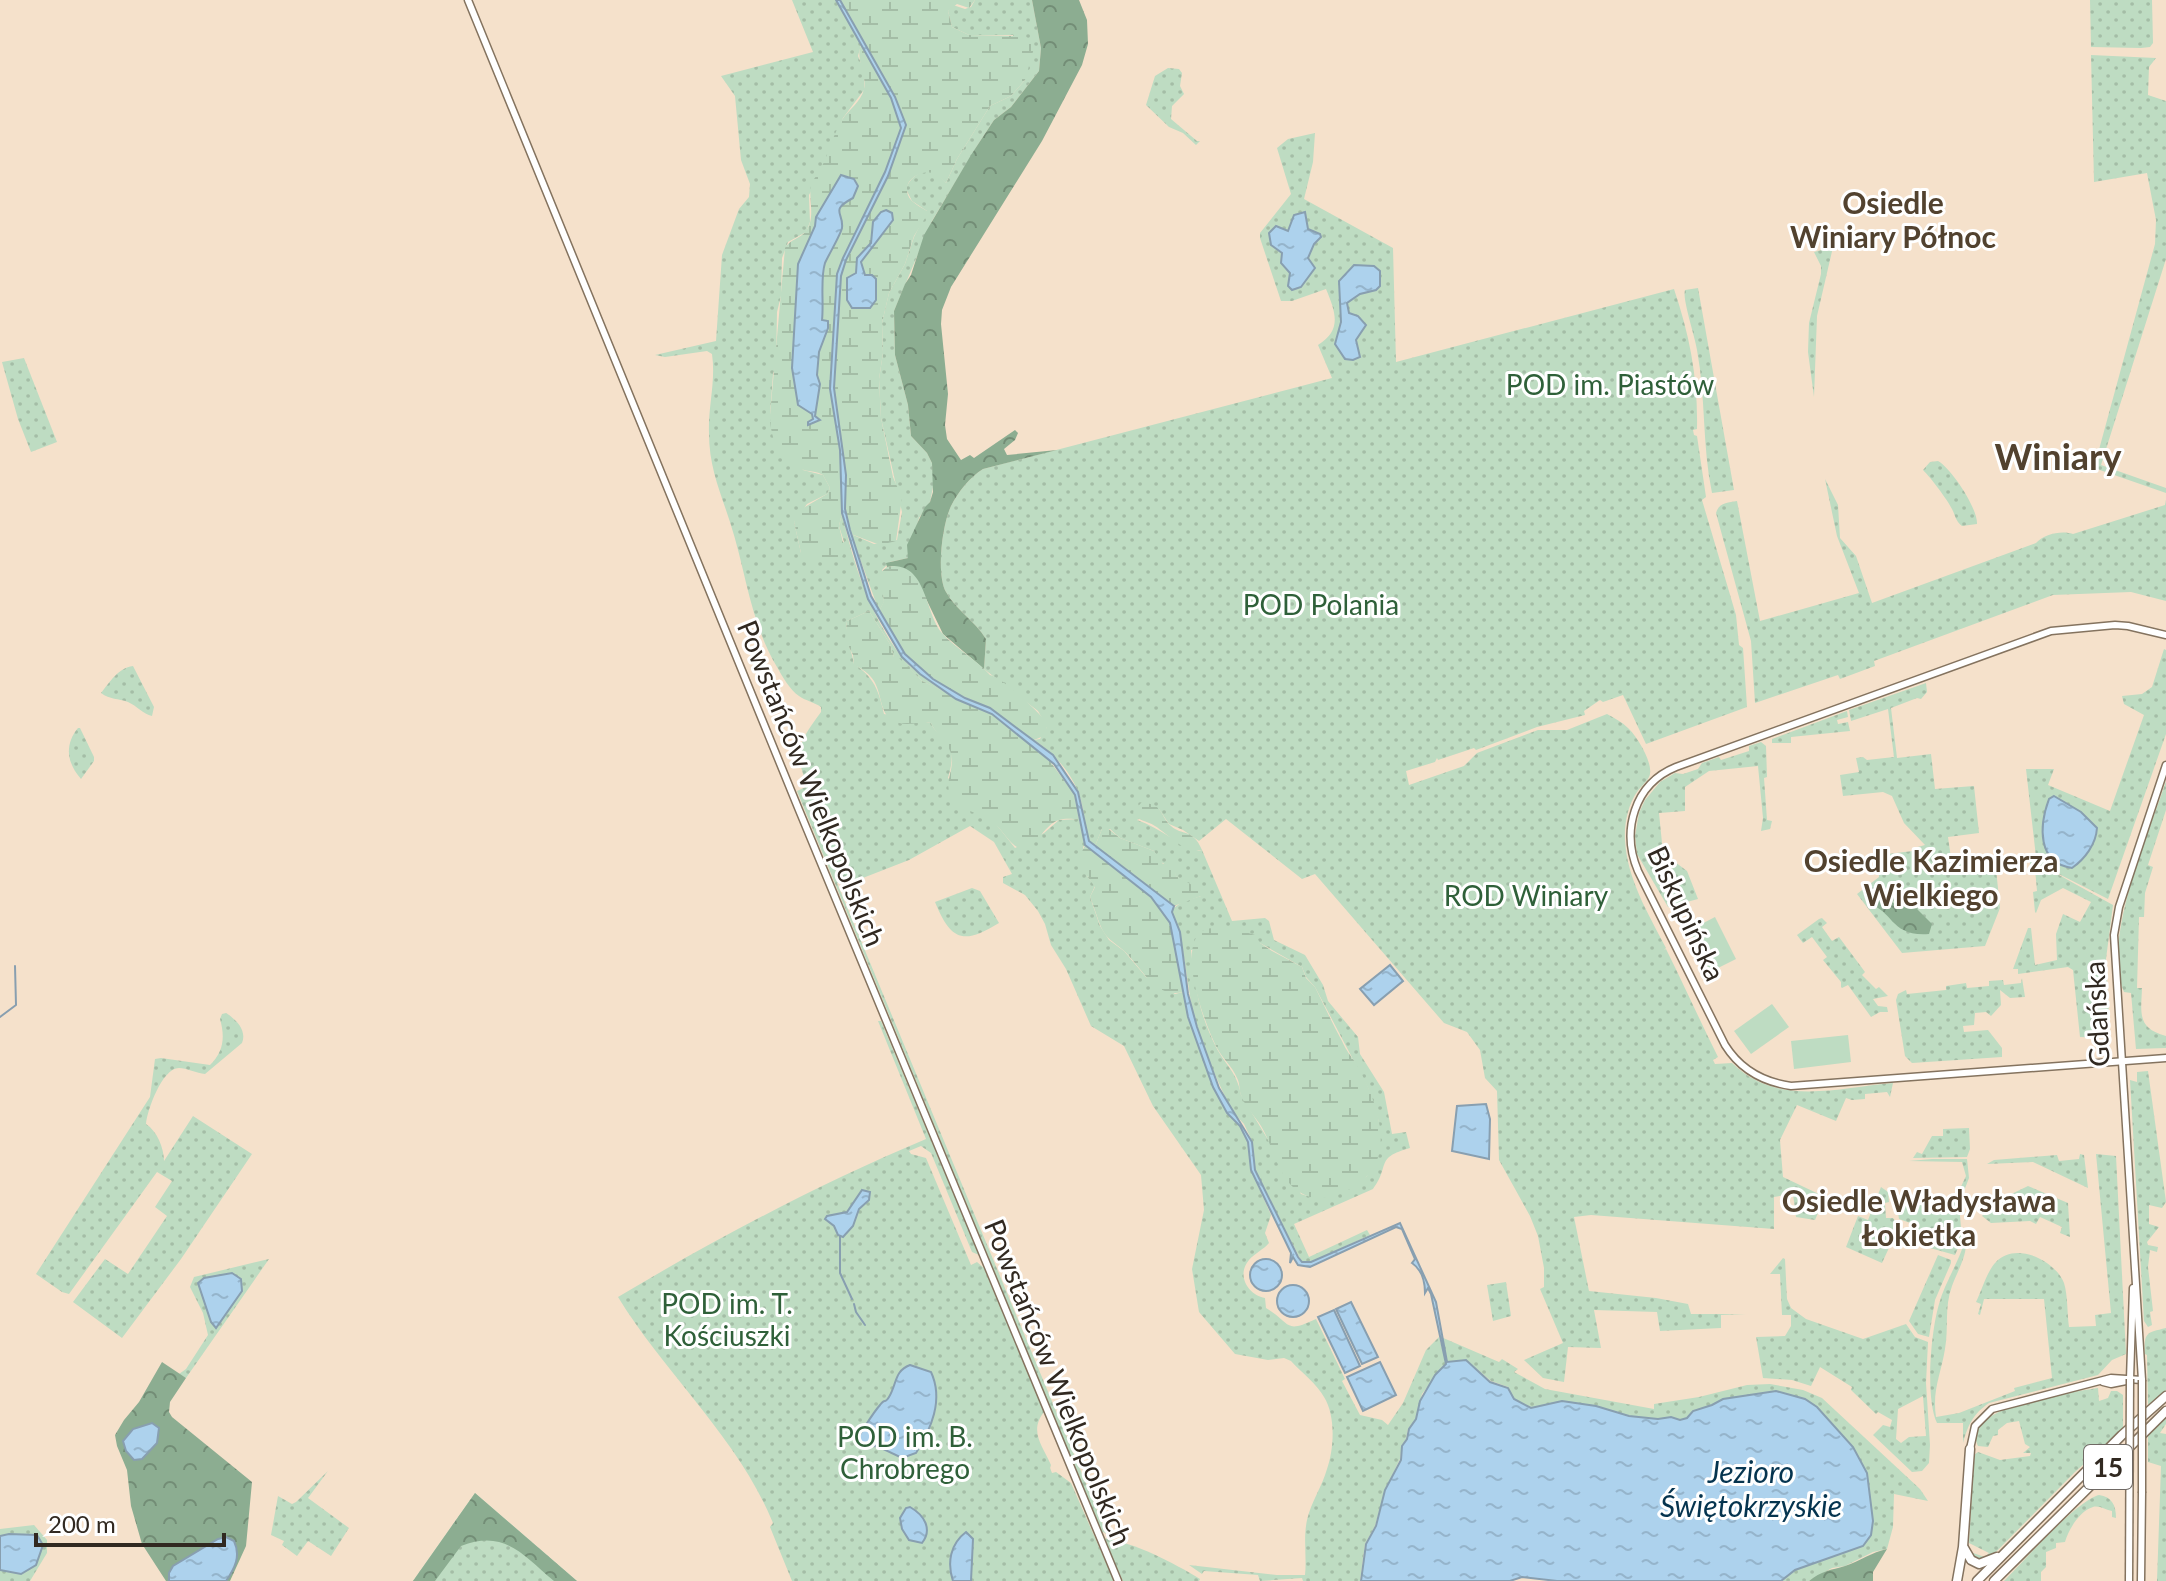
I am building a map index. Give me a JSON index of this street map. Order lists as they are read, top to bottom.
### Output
{
  "streets": {
    "main road": ["15"],
    "street": ["Powstańców Wielkopolskich", "Biskupińska", "Gdańska"]
  },
  "crossings": [
    ["Biskupińska", "Gdańska"]
  ],
  "districts": [
    "Osiedle Winiary Północ",
    "Winiary",
    "Osiedle Kazimierza Wielkiego",
    "Osiedle Władysława Łokietka"
  ],
  "water": ["Jezioro Świętokrzyskie"],
  "parks": [
    "POD im. Piastów",
    "POD Polania",
    "ROD Winiary",
    "POD im. T. Kościuszki",
    "POD im. B. Chrobrego"
  ],
  "scale_bar": "200 m"
}
